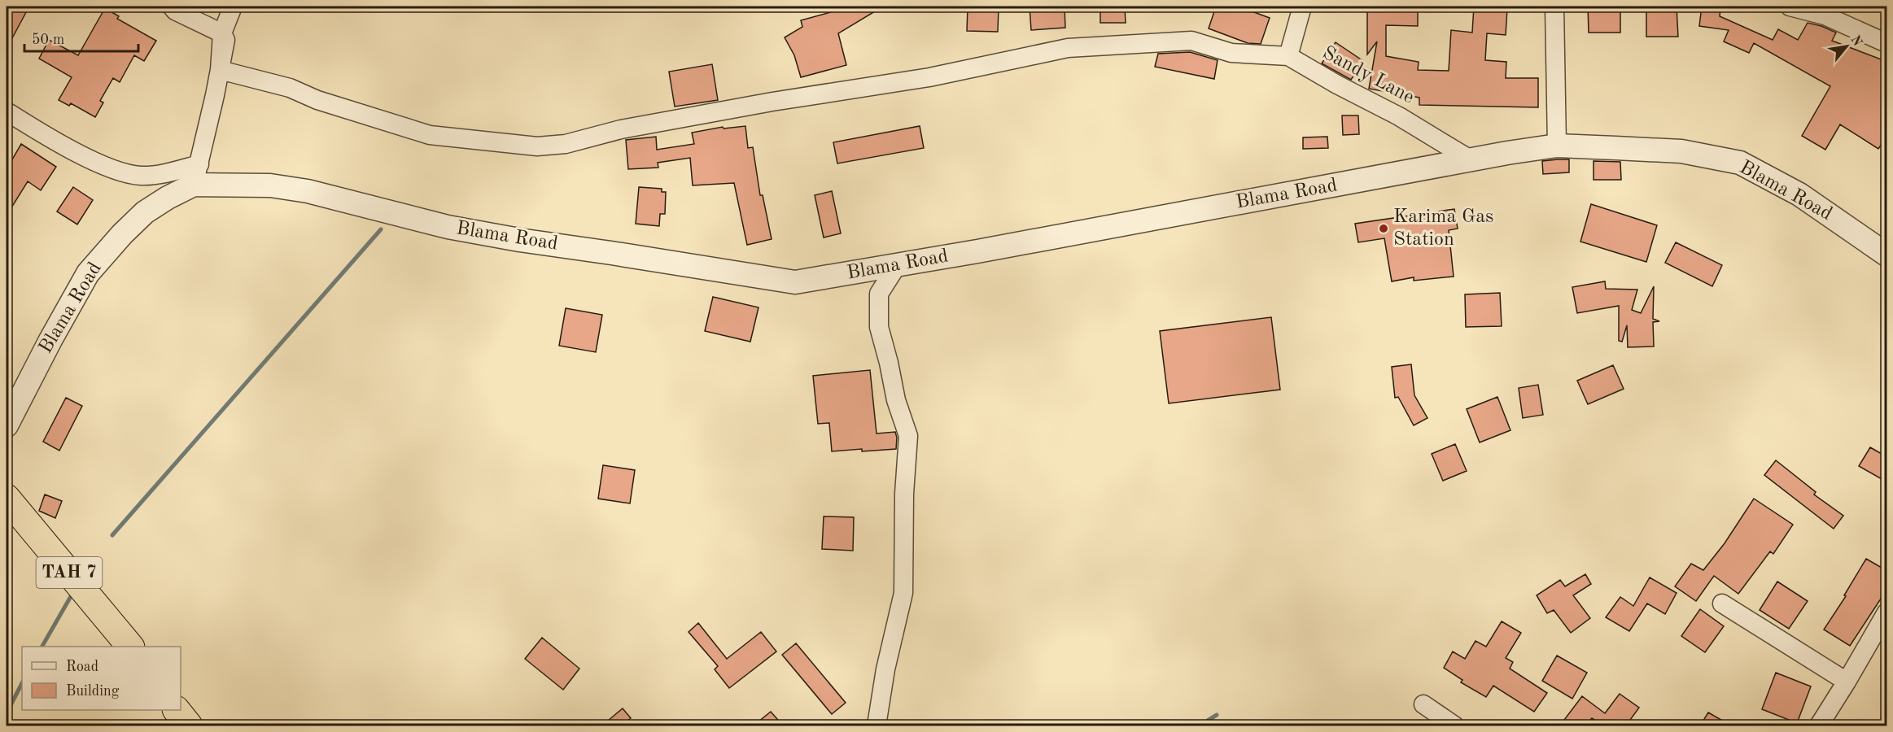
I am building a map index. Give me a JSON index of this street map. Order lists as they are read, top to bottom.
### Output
{
  "streets": {
    "highway": ["TAH 7"],
    "street": ["Sandy Lane", "Blama Road"]
  },
  "crossings": [
    ["Sandy Lane", "Blama Road"]
  ],
  "places": ["Karima Gas Station"],
  "legend": ["Road", "Building"],
  "scale_bar": "50 m",
  "north": "top right"
}
